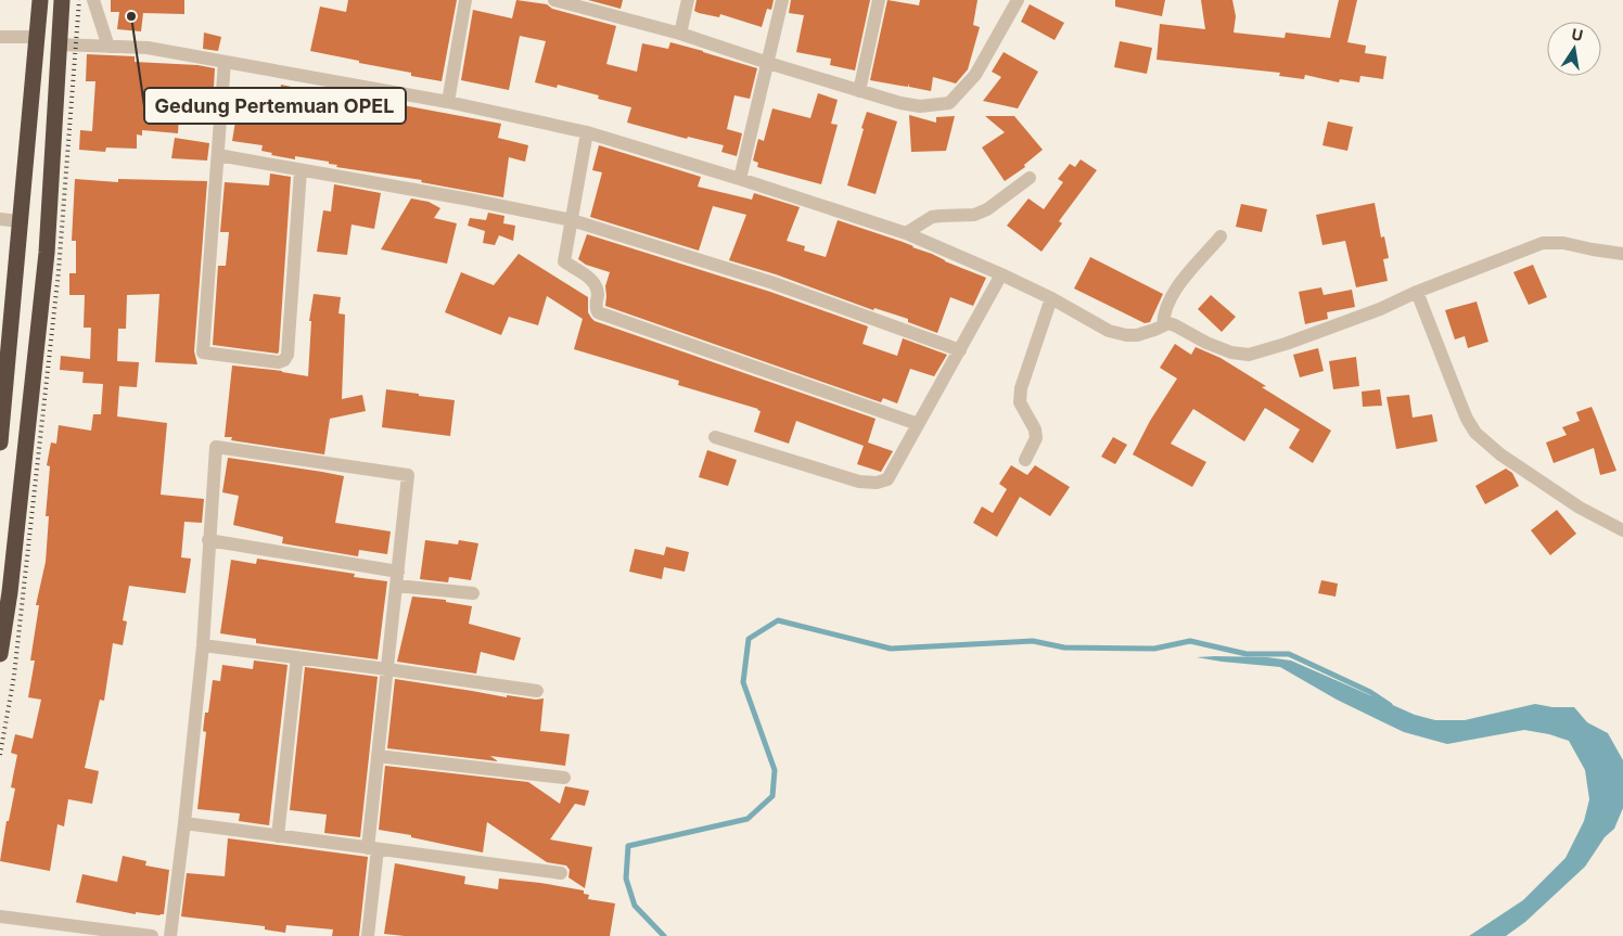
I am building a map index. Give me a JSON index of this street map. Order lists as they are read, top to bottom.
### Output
{
  "places": ["Gedung Pertemuan OPEL"],
  "north": "top"
}
